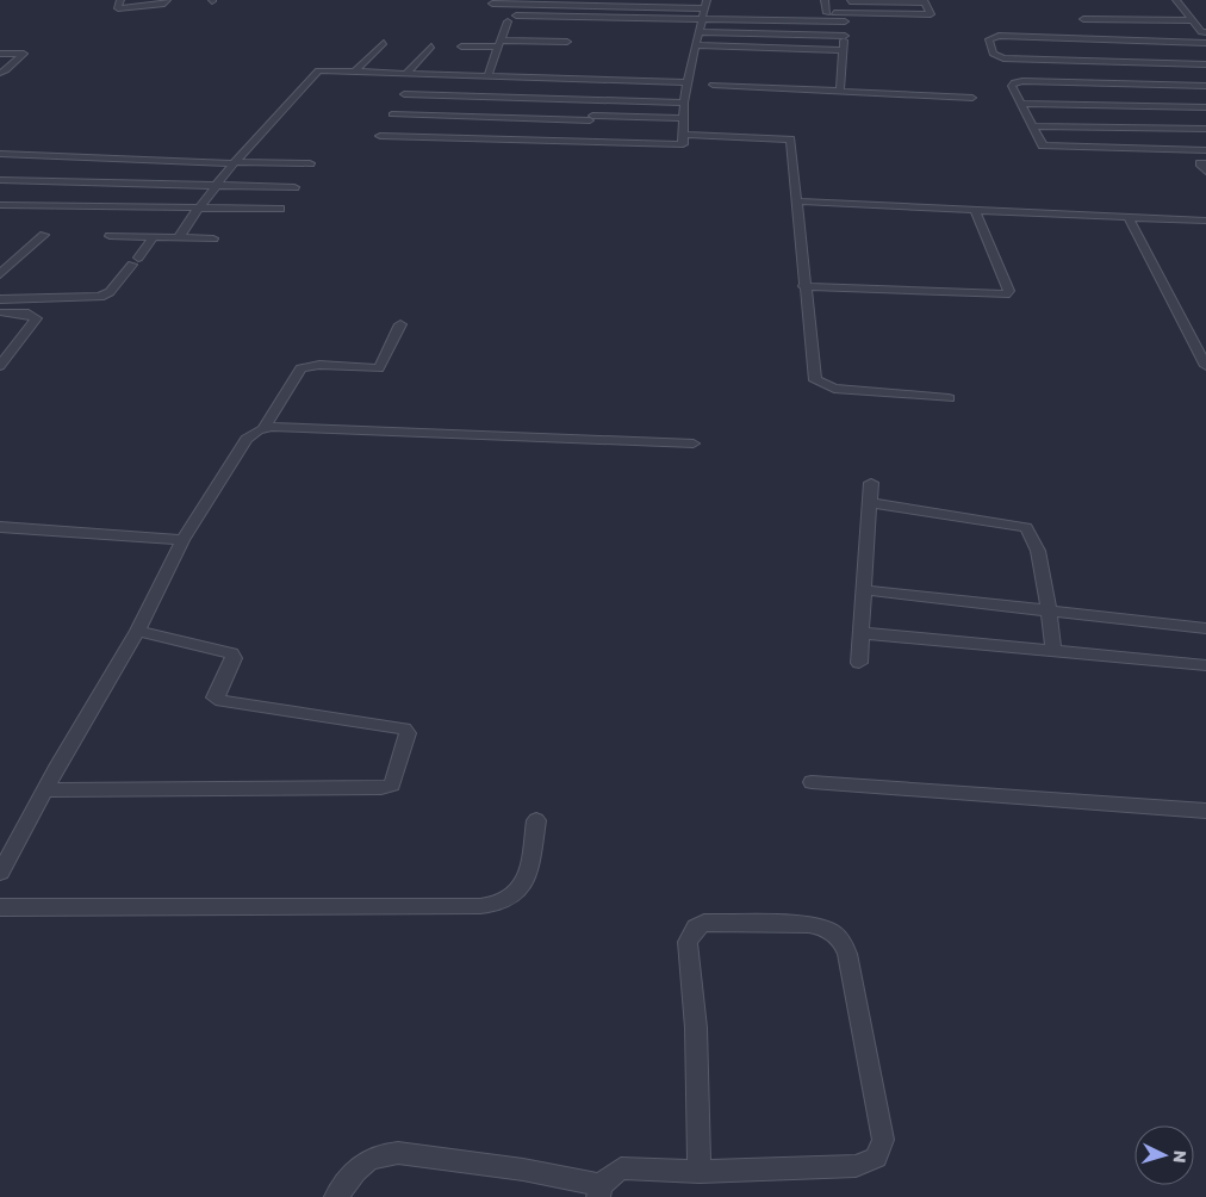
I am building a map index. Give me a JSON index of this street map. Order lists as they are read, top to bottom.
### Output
{
  "north": "right"
}
